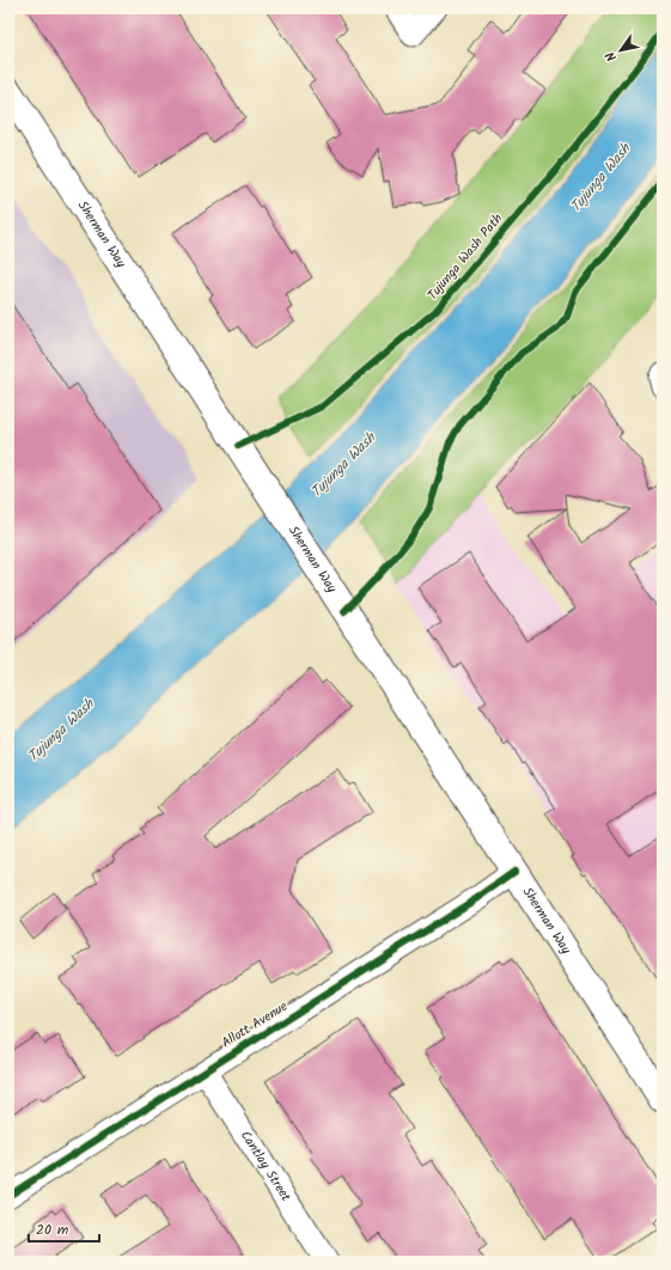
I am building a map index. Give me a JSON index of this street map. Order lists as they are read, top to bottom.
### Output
{
  "streets": {
    "main road": ["Sherman Way"],
    "street": ["Allott Avenue", "Cantlay Street"],
    "cycle path": ["Tujunga Wash Path"]
  },
  "crossings": [
    ["Sherman Way", "Allott Avenue"],
    ["Allott Avenue", "Cantlay Street"]
  ],
  "water": ["Tujunga Wash"],
  "scale_bar": "20 m",
  "north": "bottom left"
}
